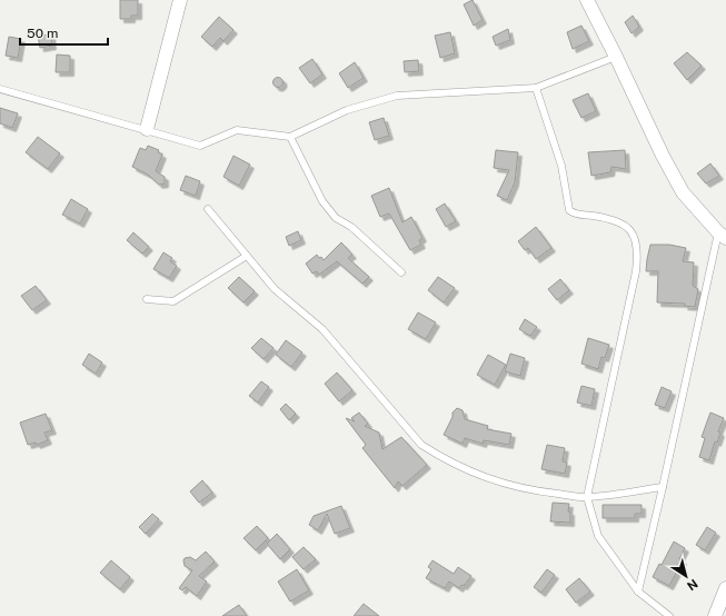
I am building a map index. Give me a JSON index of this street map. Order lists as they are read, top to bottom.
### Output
{
  "scale_bar": "50 m",
  "north": "bottom right"
}
